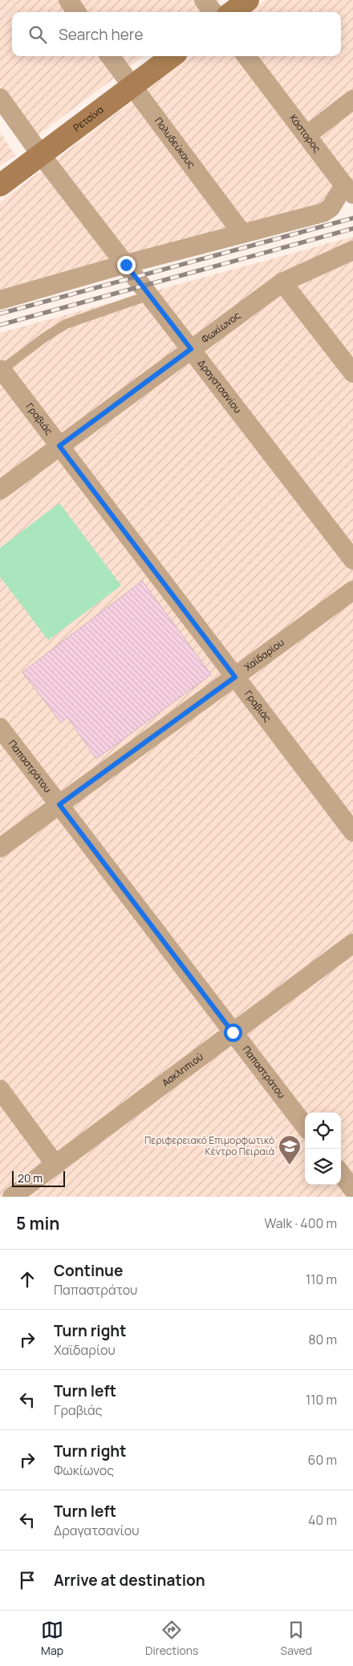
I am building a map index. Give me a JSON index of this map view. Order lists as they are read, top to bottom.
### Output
{
  "streets": {
    "main road": ["Ρετσίνα"],
    "street": [
      "Κάστορος",
      "Πολυδεύκους",
      "Φωκίωνος",
      "Δραγατσανίου",
      "Γραβιάς",
      "Χαϊδαρίου",
      "Παπαστράτου",
      "Ασκληπιού"
    ]
  },
  "crossings": [
    ["Ρετσίνα", "Πολυδεύκους"],
    ["Ρετσίνα", "Δραγατσανίου"],
    ["Κάστορος", "Πολυδεύκους"],
    ["Φωκίωνος", "Δραγατσανίου"],
    ["Φωκίωνος", "Γραβιάς"],
    ["Γραβιάς", "Χαϊδαρίου"],
    ["Χαϊδαρίου", "Παπαστράτου"],
    ["Παπαστράτου", "Ασκληπιού"]
  ],
  "places": {
    "school or university": ["Περιφερειακό Επιμορφωτικό Κέντρο Πειραιά"]
  },
  "scale_bar": "20 m",
  "page": {
    "search": "Search here",
    "scale": "20 m",
    "heading": ["5 min", "Walk · 400 m"],
    "list": [
      ["Continue", "Παπαστράτου", "110 m"],
      ["Turn right", "Χαϊδαρίου", "80 m"],
      ["Turn left", "Γραβιάς", "110 m"],
      ["Turn right", "Φωκίωνος", "60 m"],
      ["Turn left", "Δραγατσανίου", "40 m"],
      "Arrive at destination"
    ],
    "nav": ["Map", "Directions", "Saved"]
  }
}
